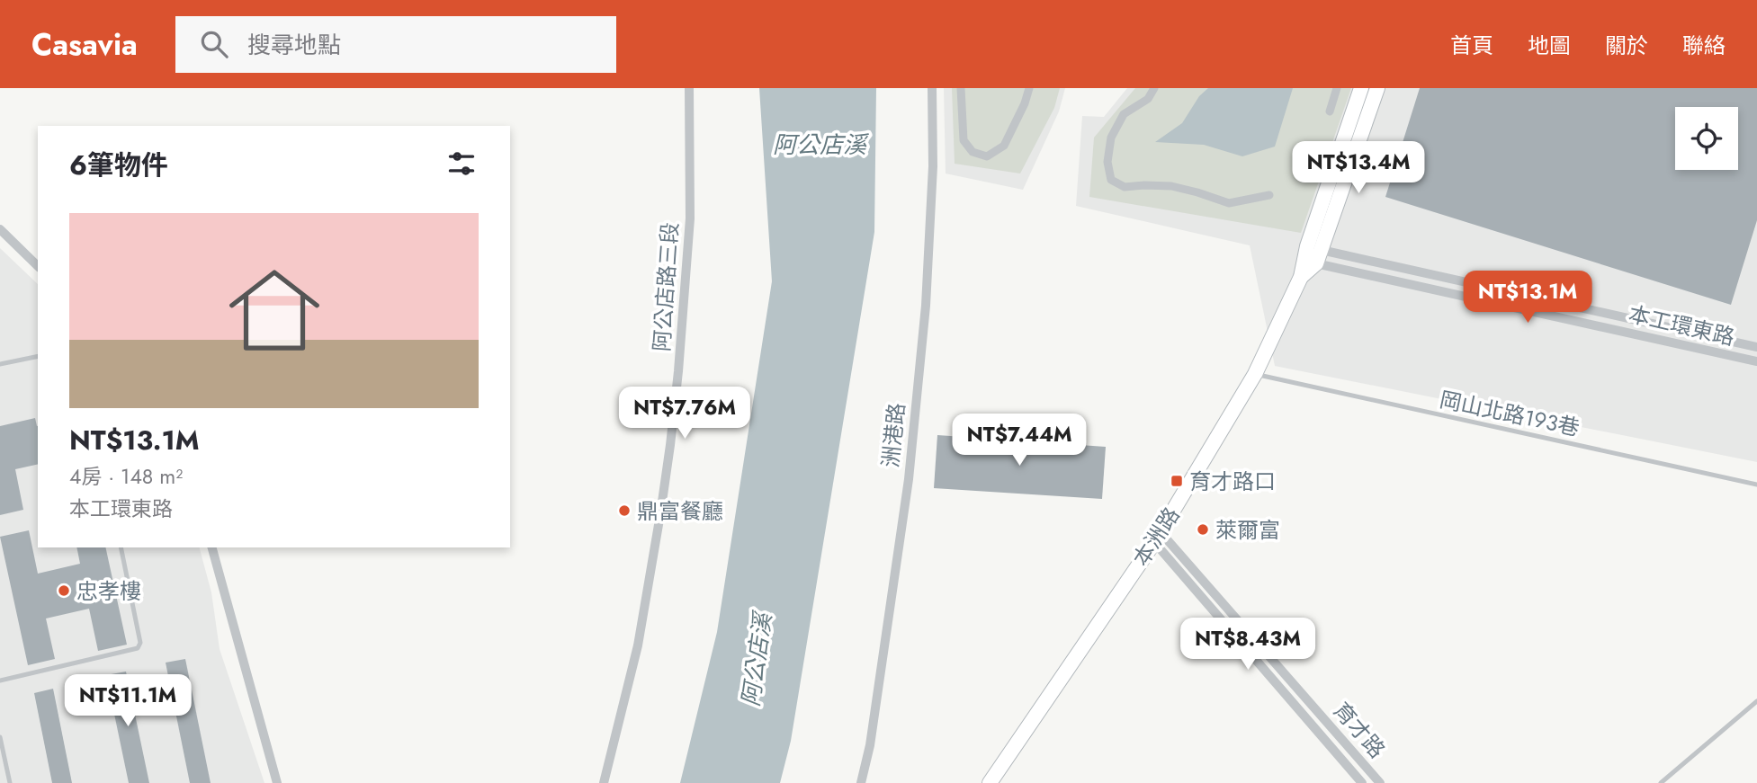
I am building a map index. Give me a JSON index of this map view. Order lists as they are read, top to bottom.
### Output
{
  "streets": {
    "main road": ["本洲路"],
    "street": [
      "阿公店路三段",
      "本工環東路",
      "洲港路",
      "育才路"
    ],
    "lane": ["岡山北路193巷"]
  },
  "crossings": [
    ["本工環東路", "本洲路"],
    ["岡山北路193巷", "本洲路"],
    ["本洲路", "育才路"]
  ],
  "water": ["阿公店溪"],
  "places": {
    "transit": ["育才路口"],
    "other": ["鼎富餐廳", "萊爾富", "忠孝樓"]
  },
  "page": {
    "header": "Casavia",
    "search": "搜尋地點",
    "nav": [
      "首頁",
      "地圖",
      "關於",
      "聯絡"
    ],
    "heading": "6筆物件",
    "price": [
      "NT$13.4M",
      "NT$13.1M",
      "NT$7.76M",
      "NT$7.44M",
      "NT$8.43M",
      "NT$11.1M"
    ],
    "list": [
      {
        "name": "NT$13.1M",
        "note": "4房 · 148 m² · 本工環東路"
      }
    ]
  }
}
